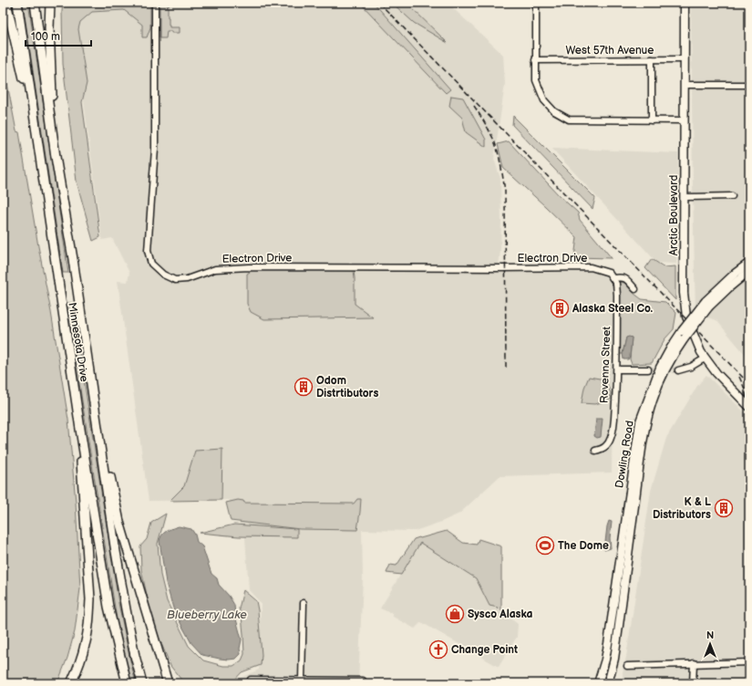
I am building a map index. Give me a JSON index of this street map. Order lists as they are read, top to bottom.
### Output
{
  "streets": {
    "highway": ["Minnesota Drive"],
    "main road": ["Arctic Boulevard", "Dowling Road"],
    "street": ["West 57th Avenue", "Electron Drive", "Rovenna Street"]
  },
  "crossings": [
    ["West 57th Avenue", "Arctic Boulevard"],
    ["Electron Drive", "Rovenna Street"]
  ],
  "water": ["Blueberry Lake"],
  "places": {
    "building": ["Alaska Steel Co.", "Odom Distrtibutors", "K & L Distributors"],
    "sports": ["The Dome"],
    "shop": ["Sysco Alaska"],
    "church": ["Change Point"]
  },
  "scale_bar": "100 m",
  "north": "top"
}
